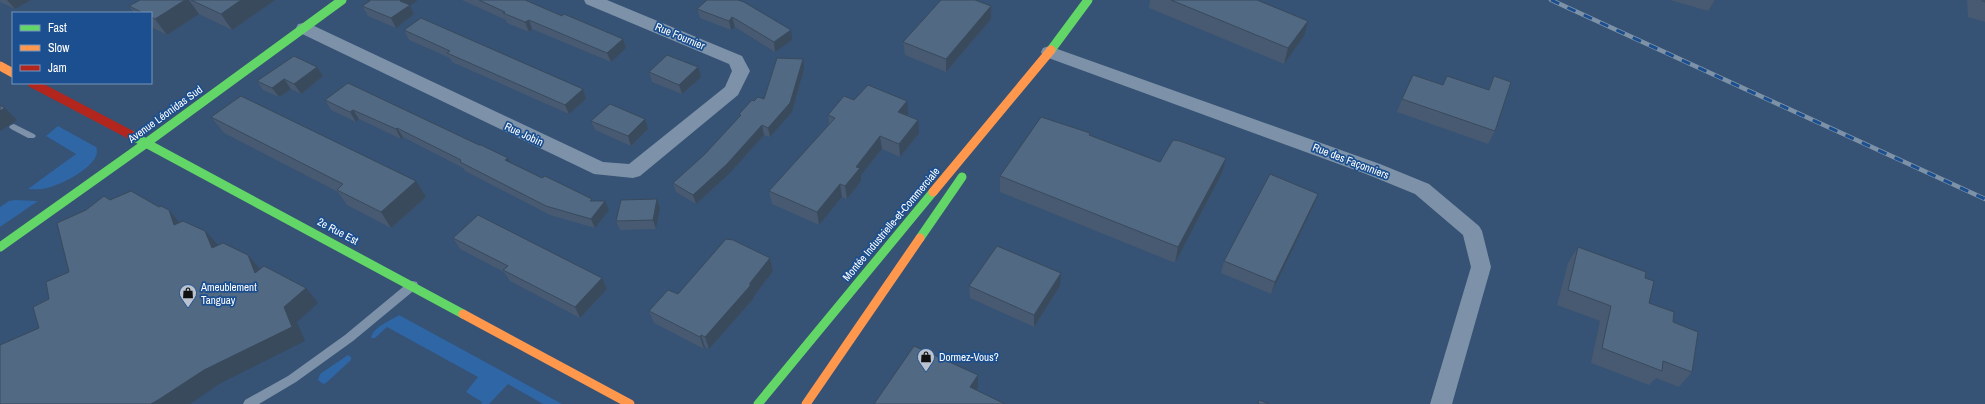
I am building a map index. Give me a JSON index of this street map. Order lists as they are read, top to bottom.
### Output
{
  "streets": {
    "street": [
      "Rue Fournier",
      "Avenue Léonidas Sud",
      "Rue Jobin",
      "Rue des Façonniers",
      "Montée Industrielle-et-Commerciale",
      "2e Rue Est"
    ]
  },
  "crossings": [
    ["Rue Fournier", "Rue Jobin"],
    ["Avenue Léonidas Sud", "Rue Jobin"],
    ["Avenue Léonidas Sud", "2e Rue Est"],
    ["Rue des Façonniers", "Montée Industrielle-et-Commerciale"]
  ],
  "places": {
    "shop": ["Ameublement Tanguay", "Dormez-Vous?"]
  },
  "legend": ["Fast", "Slow", "Jam"]
}
